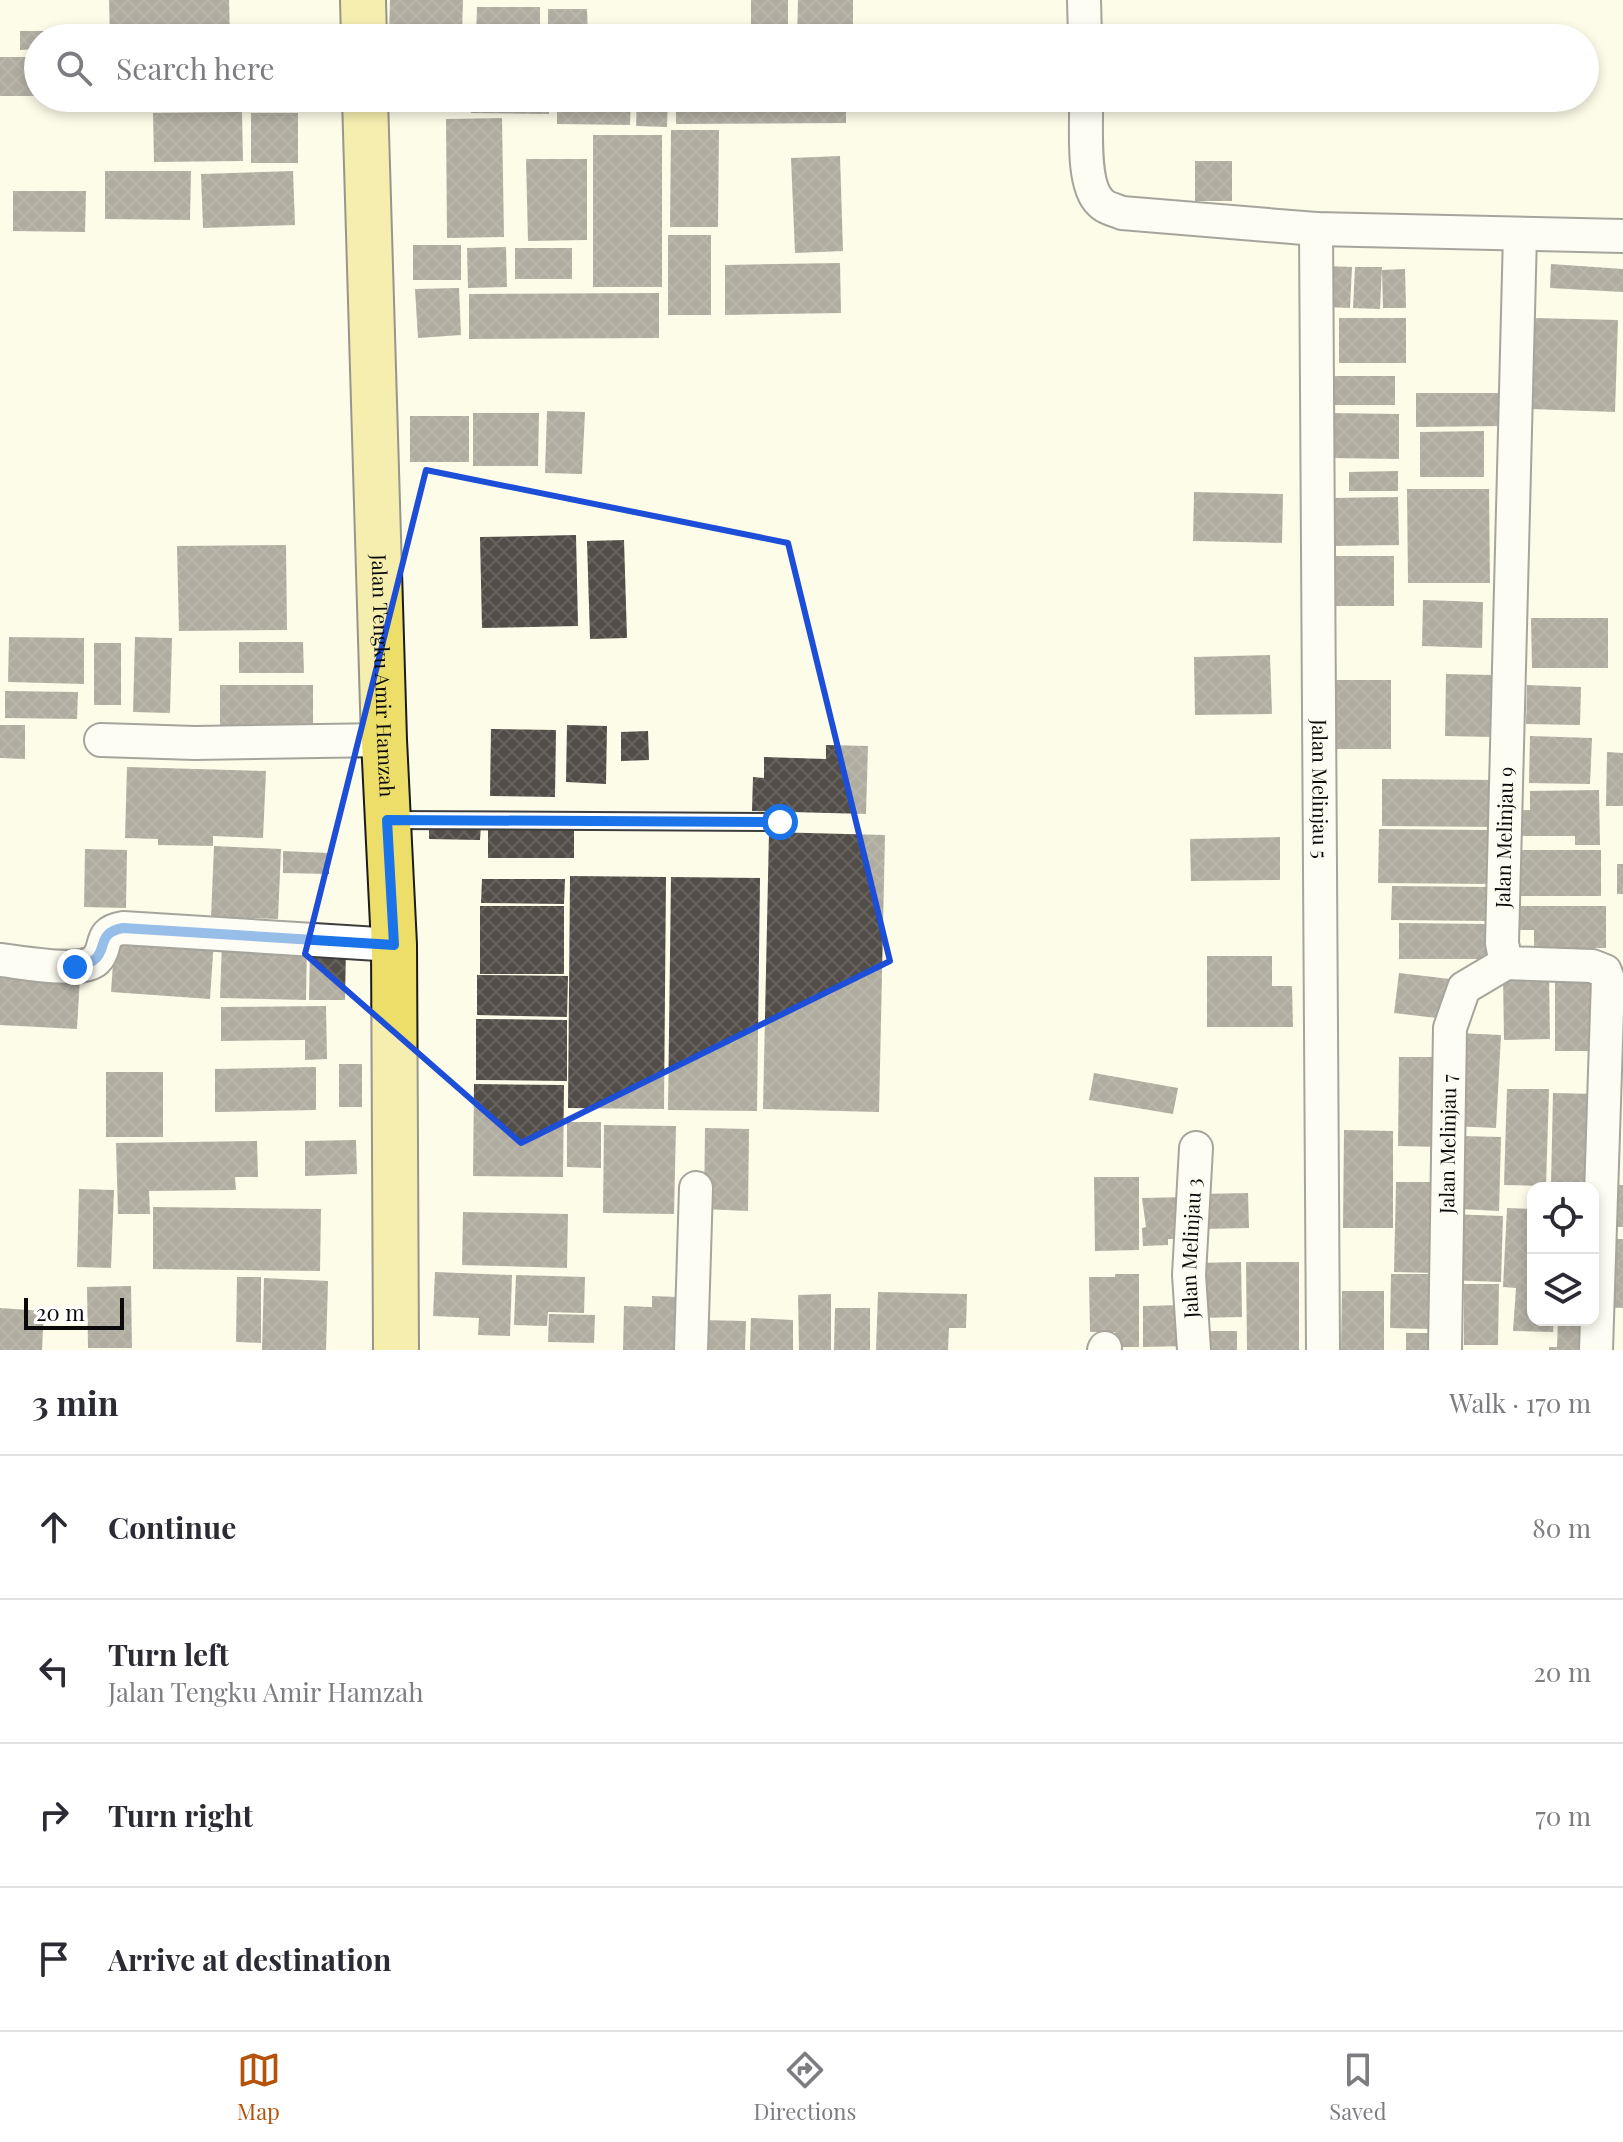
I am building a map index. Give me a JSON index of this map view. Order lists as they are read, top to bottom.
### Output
{
  "streets": {
    "main road": ["Jalan Tengku Amir Hamzah"],
    "street": [
      "Jalan Melinjau 5",
      "Jalan Melinjau 9",
      "Jalan Melinjau 7",
      "Jalan Melinjau 3"
    ]
  },
  "crossings": [
    ["Jalan Melinjau 9", "Jalan Melinjau 7"]
  ],
  "scale_bar": "20 m",
  "page": {
    "search": "Search here",
    "scale": "20 m",
    "heading": ["3 min", "Walk · 170 m"],
    "list": [
      ["Continue", "80 m"],
      ["Turn left", "Jalan Tengku Amir Hamzah", "20 m"],
      ["Turn right", "70 m"],
      "Arrive at destination"
    ],
    "nav": ["Map", "Directions", "Saved"]
  }
}
